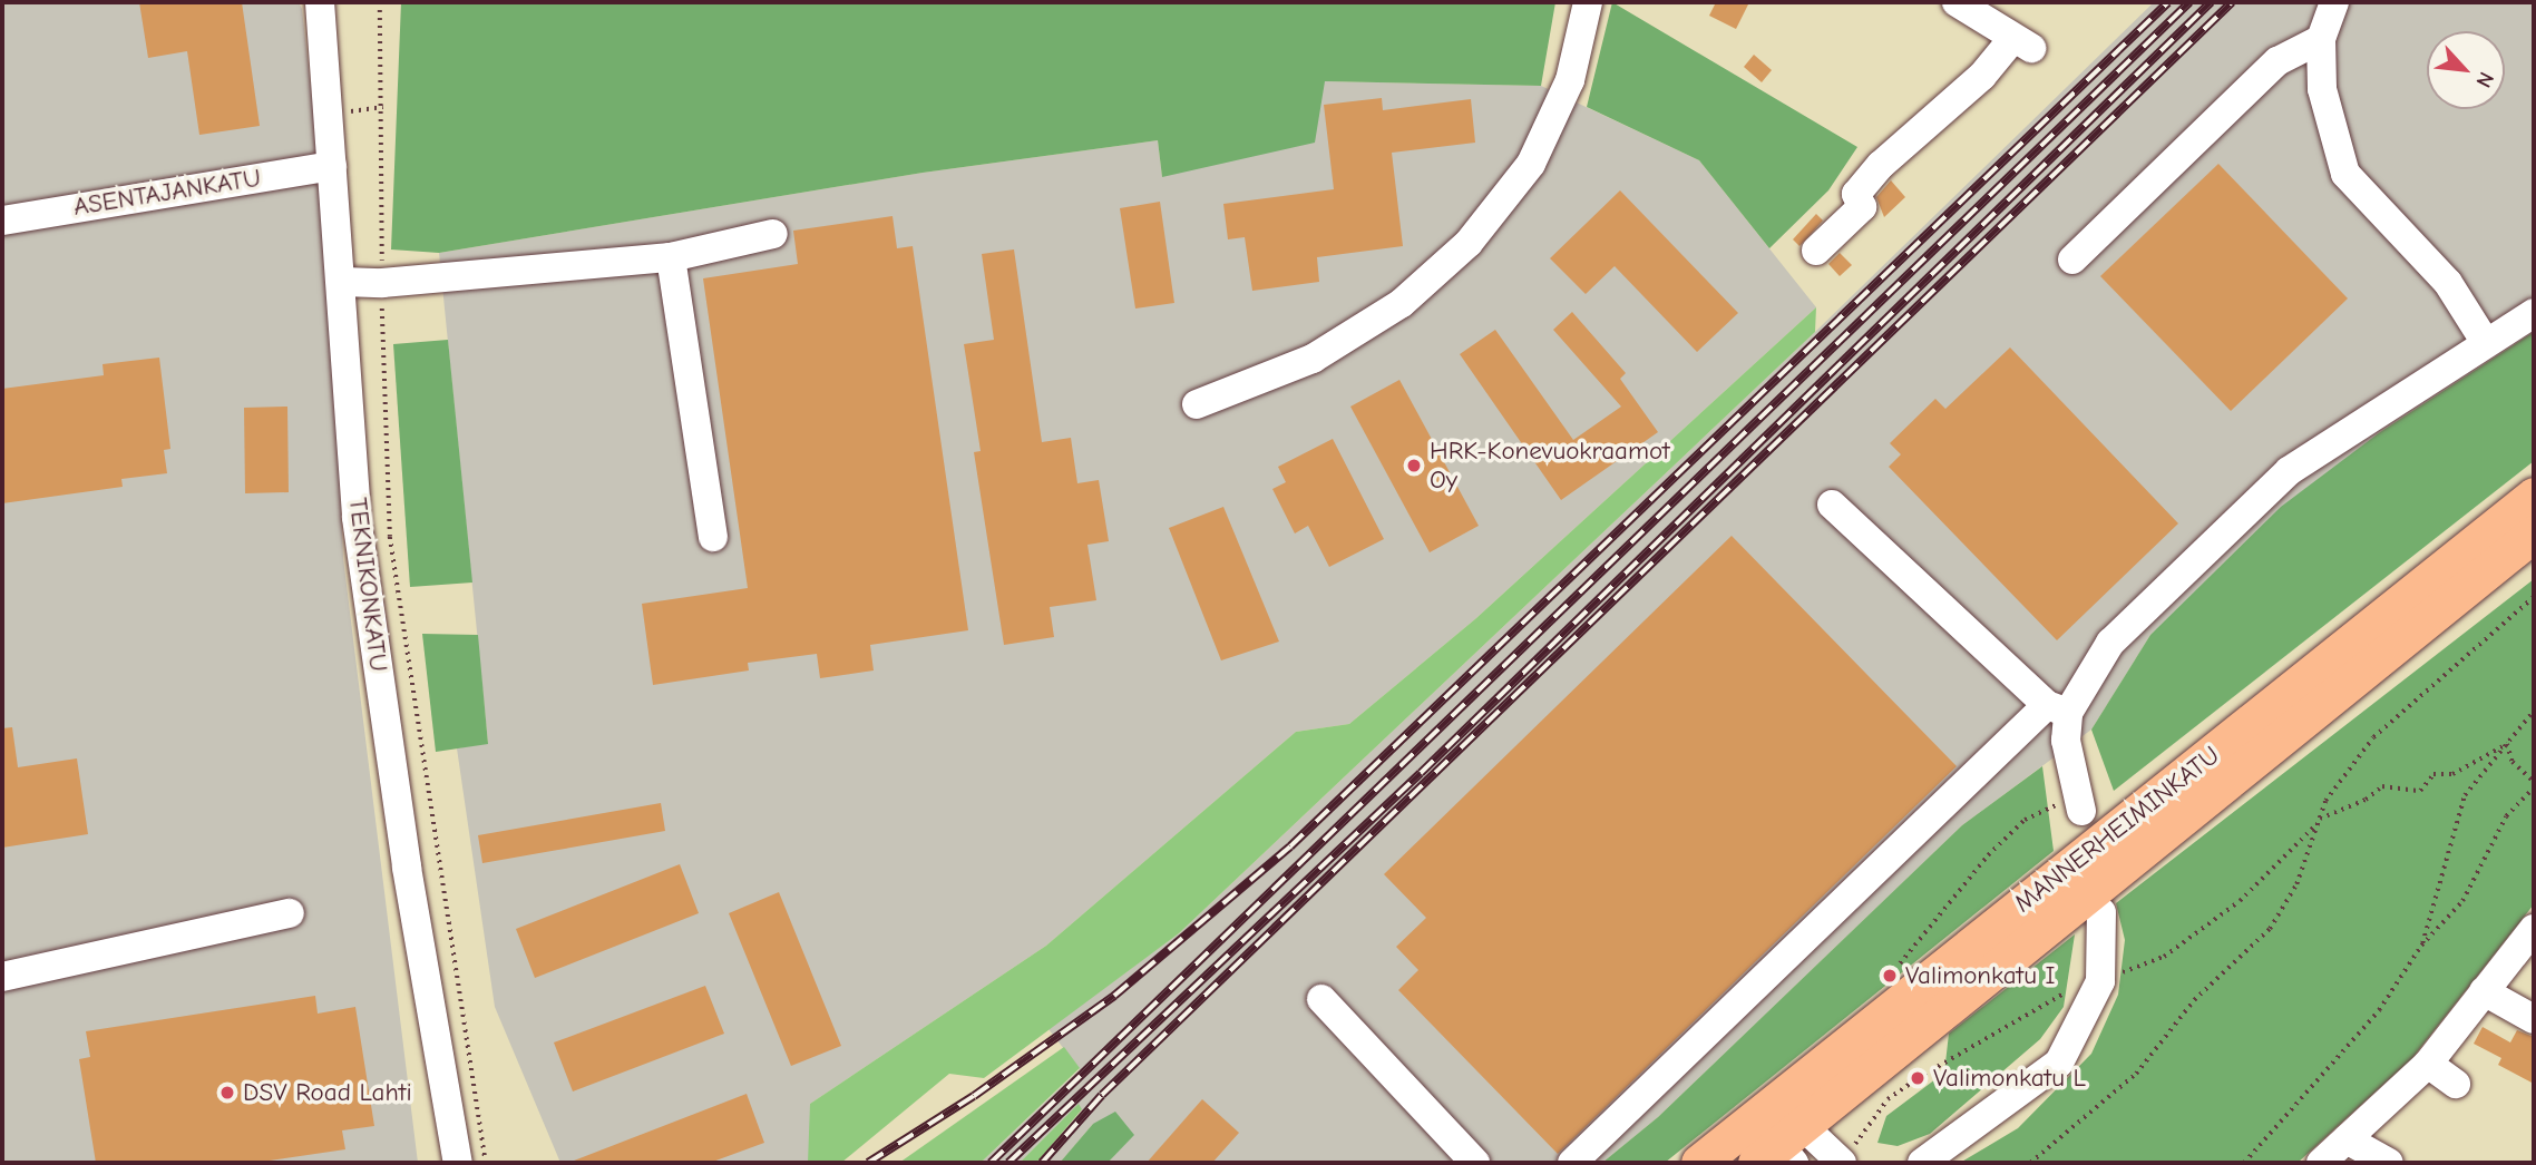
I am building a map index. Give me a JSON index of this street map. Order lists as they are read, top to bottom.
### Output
{
  "streets": {
    "main road": ["MANNERHEIMINKATU"],
    "street": ["ASENTAJANKATU", "TEKNIKONKATU"]
  },
  "crossings": [
    ["ASENTAJANKATU", "TEKNIKONKATU"]
  ],
  "places": [
    "HRK-Konevuokraamot Oy",
    "Valimonkatu I",
    "Valimonkatu L",
    "DSV Road Lahti"
  ],
  "north": "bottom right"
}
